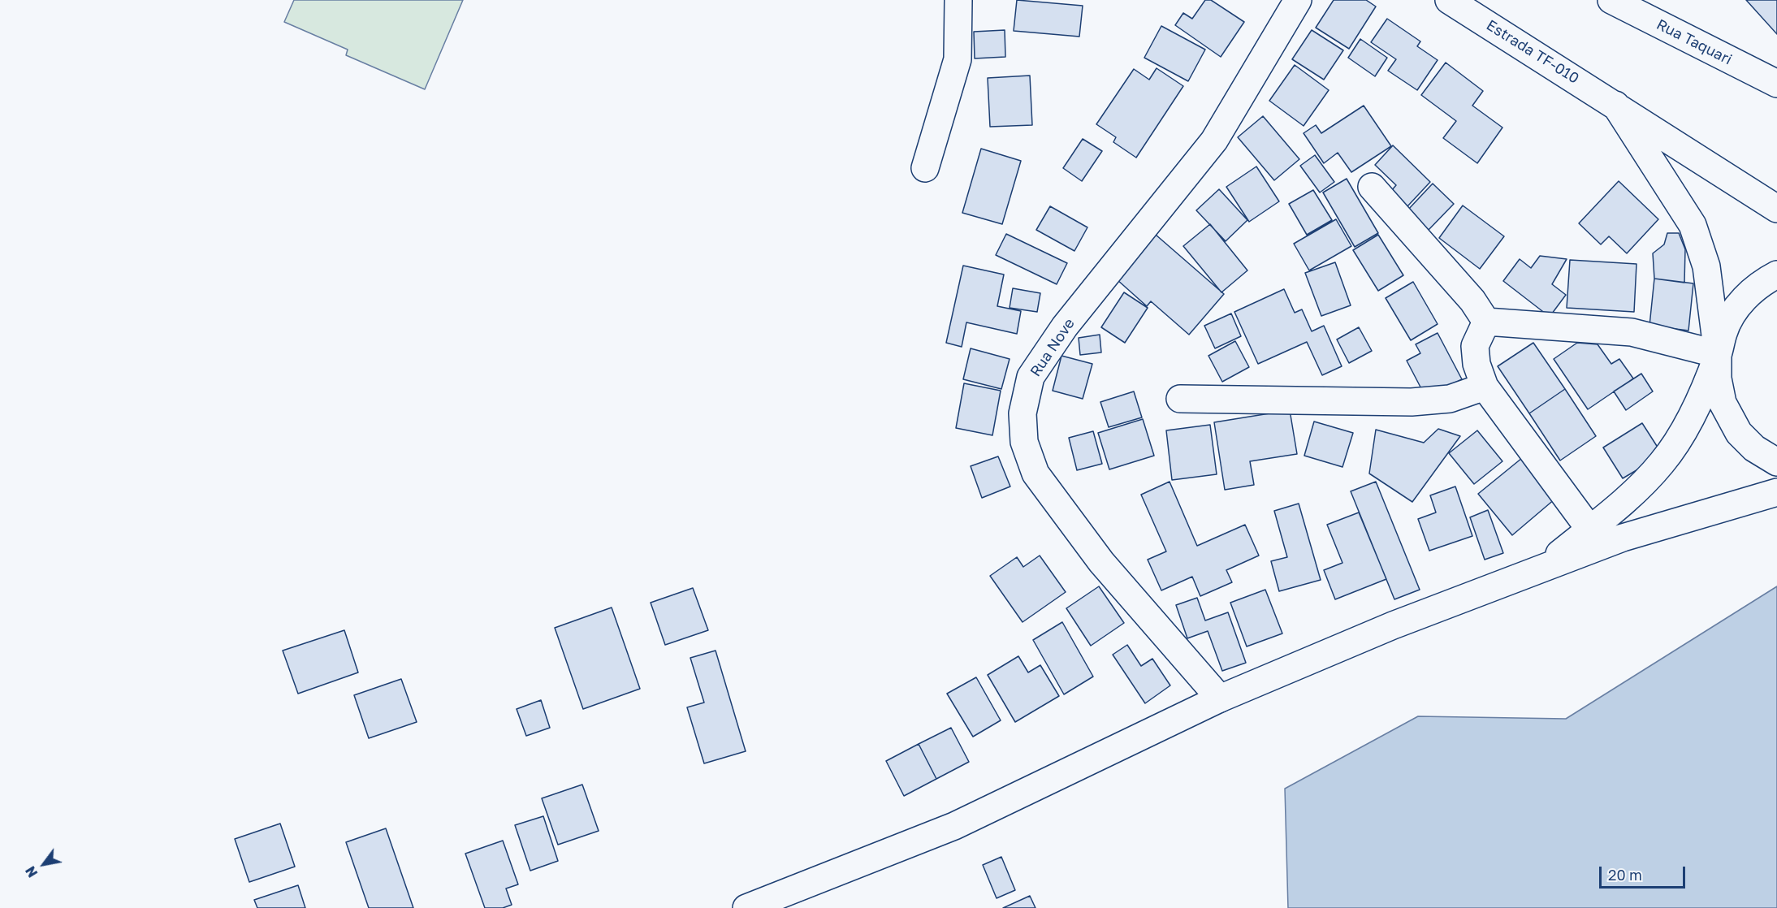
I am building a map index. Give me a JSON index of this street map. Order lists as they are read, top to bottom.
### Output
{
  "streets": {
    "main road": ["Rua Taquari", "Estrada TF-010", "Rua Nove"]
  },
  "scale_bar": "20 m",
  "north": "bottom left"
}
